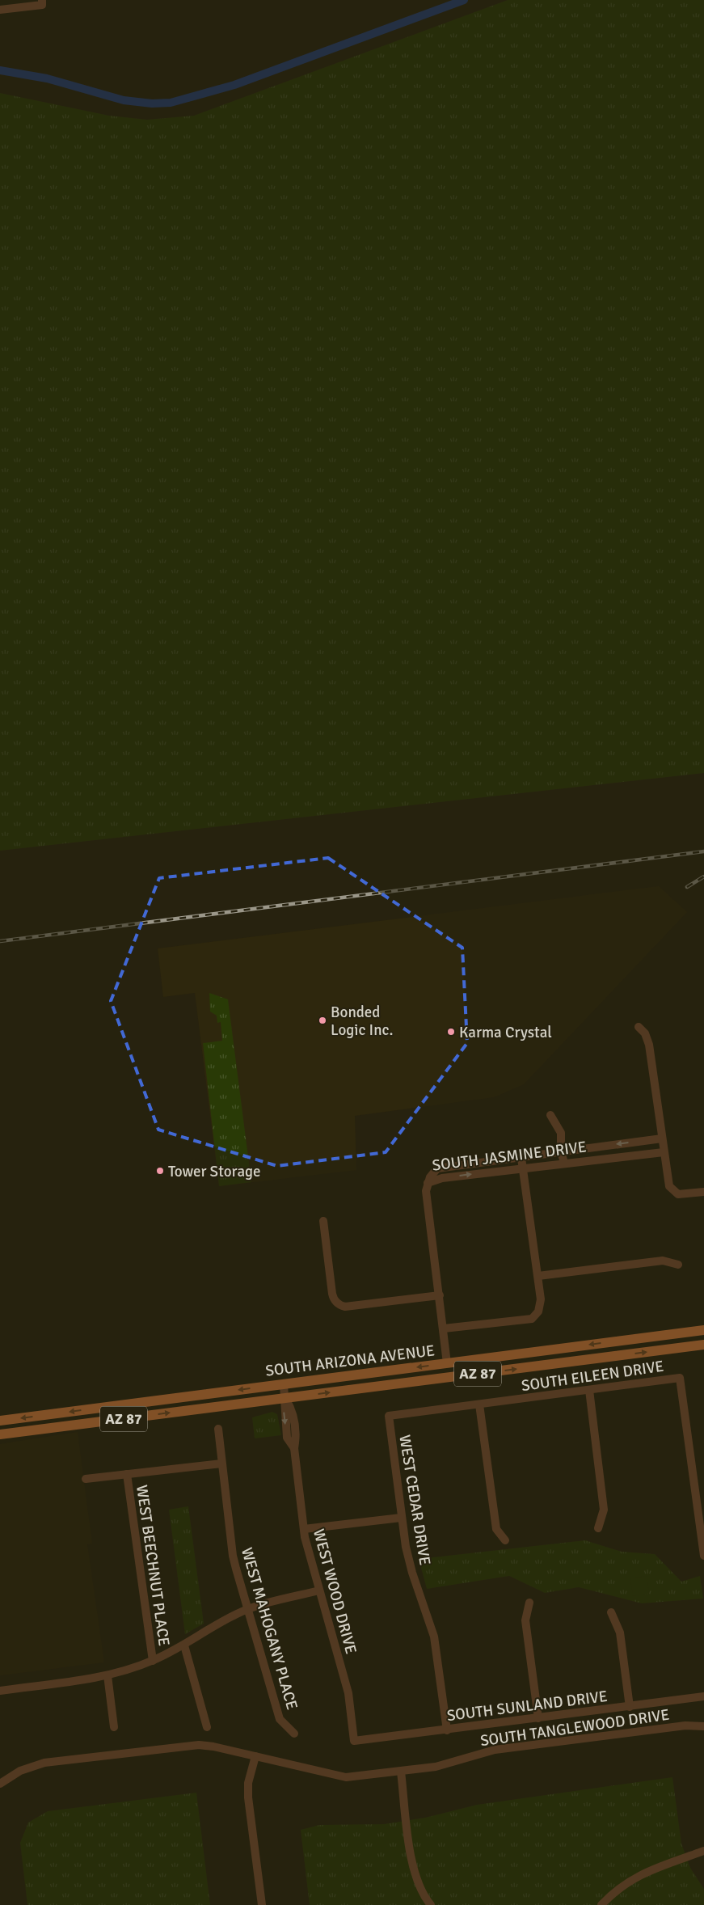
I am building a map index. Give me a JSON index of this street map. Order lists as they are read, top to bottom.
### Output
{
  "streets": {
    "main road": ["SOUTH ARIZONA AVENUE", "AZ 87"],
    "street": [
      "SOUTH JASMINE DRIVE",
      "SOUTH EILEEN DRIVE",
      "WEST CEDAR DRIVE",
      "WEST BEECHNUT PLACE",
      "WEST WOOD DRIVE",
      "WEST MAHOGANY PLACE",
      "SOUTH SUNLAND DRIVE",
      "SOUTH TANGLEWOOD DRIVE"
    ]
  },
  "crossings": [
    ["SOUTH ARIZONA AVENUE", "WEST WOOD DRIVE"],
    ["SOUTH EILEEN DRIVE", "WEST CEDAR DRIVE"],
    ["WEST CEDAR DRIVE", "SOUTH SUNLAND DRIVE"],
    ["WEST WOOD DRIVE", "SOUTH SUNLAND DRIVE"]
  ],
  "places": ["Bonded Logic Inc.", "Karma Crystal", "Tower Storage"]
}
